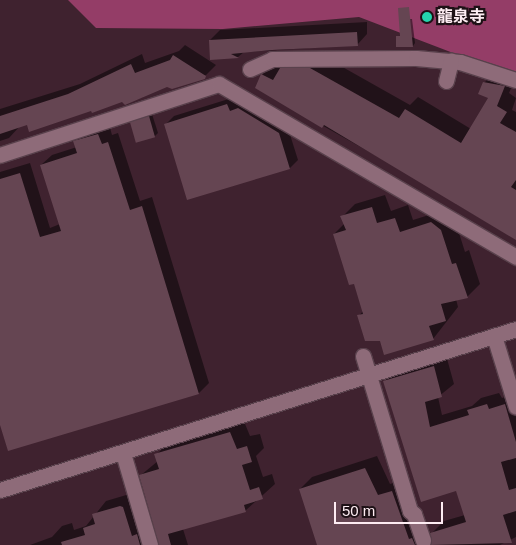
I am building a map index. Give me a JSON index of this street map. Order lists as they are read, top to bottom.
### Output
{
  "places": ["龍泉寺"],
  "scale_bar": "50 m"
}
